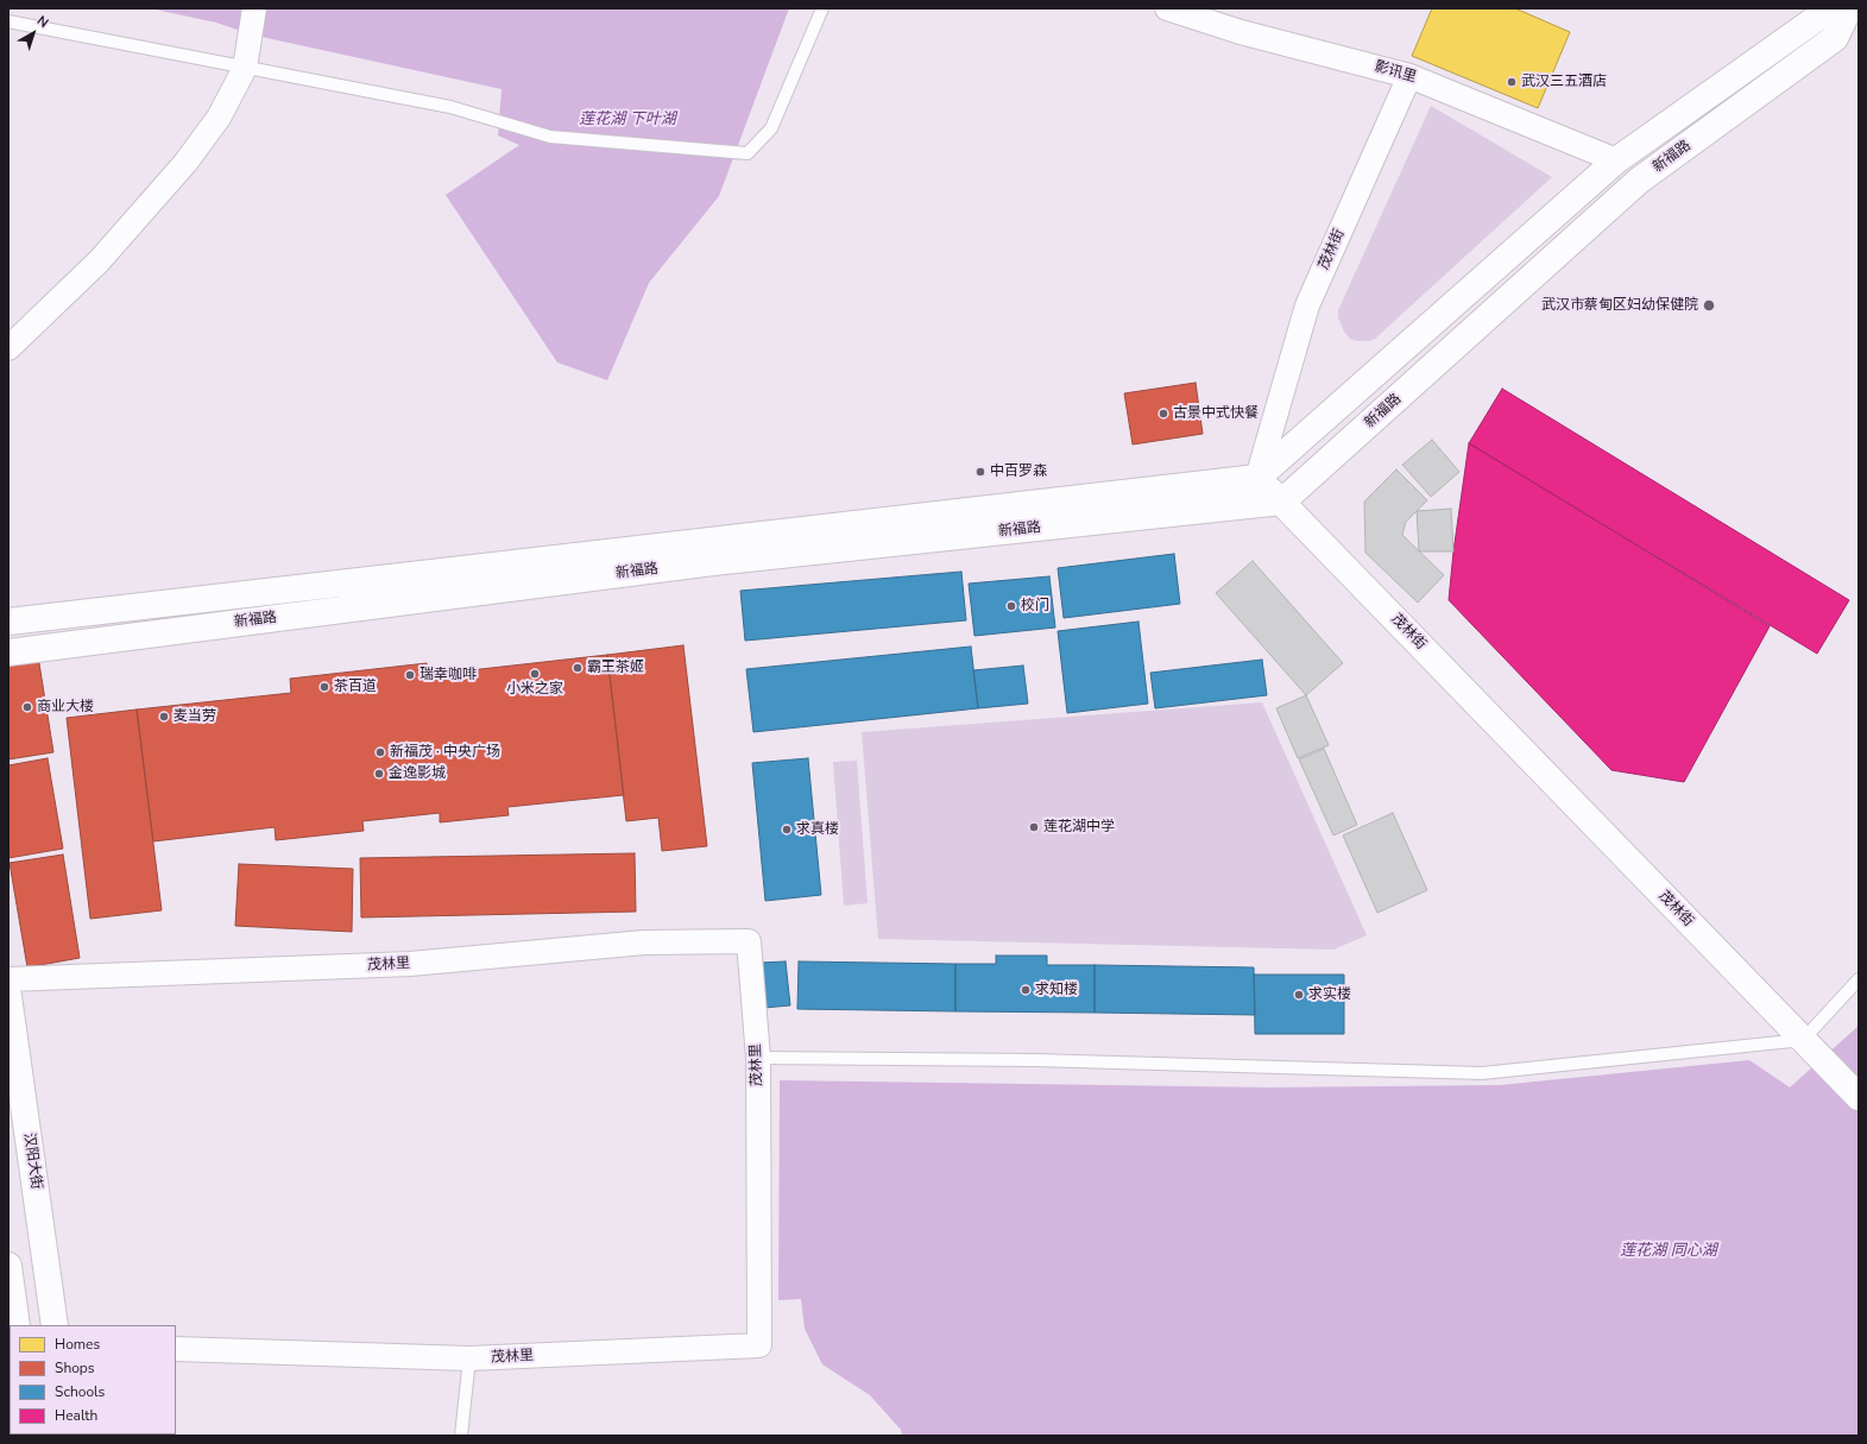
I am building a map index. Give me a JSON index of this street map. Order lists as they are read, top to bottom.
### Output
{
  "streets": {
    "street": [
      "影讯里",
      "新福路",
      "茂林街",
      "茂林里",
      "汉阳大街"
    ]
  },
  "crossings": [
    ["影讯里", "新福路"],
    ["影讯里", "茂林街"],
    ["新福路", "茂林街"]
  ],
  "water": ["莲花湖 下叶湖", "莲花湖 同心湖"],
  "places": [
    "武汉三五酒店",
    "武汉市蔡甸区妇幼保健院",
    "古景中式快餐",
    "中百罗森",
    "校门",
    "霸王茶姬",
    "小米之家",
    "瑞幸咖啡",
    "茶百道",
    "商业大楼",
    "麦当劳",
    "新福茂 · 中央广场",
    "金逸影城",
    "莲花湖中学",
    "求真楼",
    "求知楼",
    "求实楼"
  ],
  "legend": [
    "Homes",
    "Shops",
    "Schools",
    "Health"
  ],
  "north": "top right"
}
